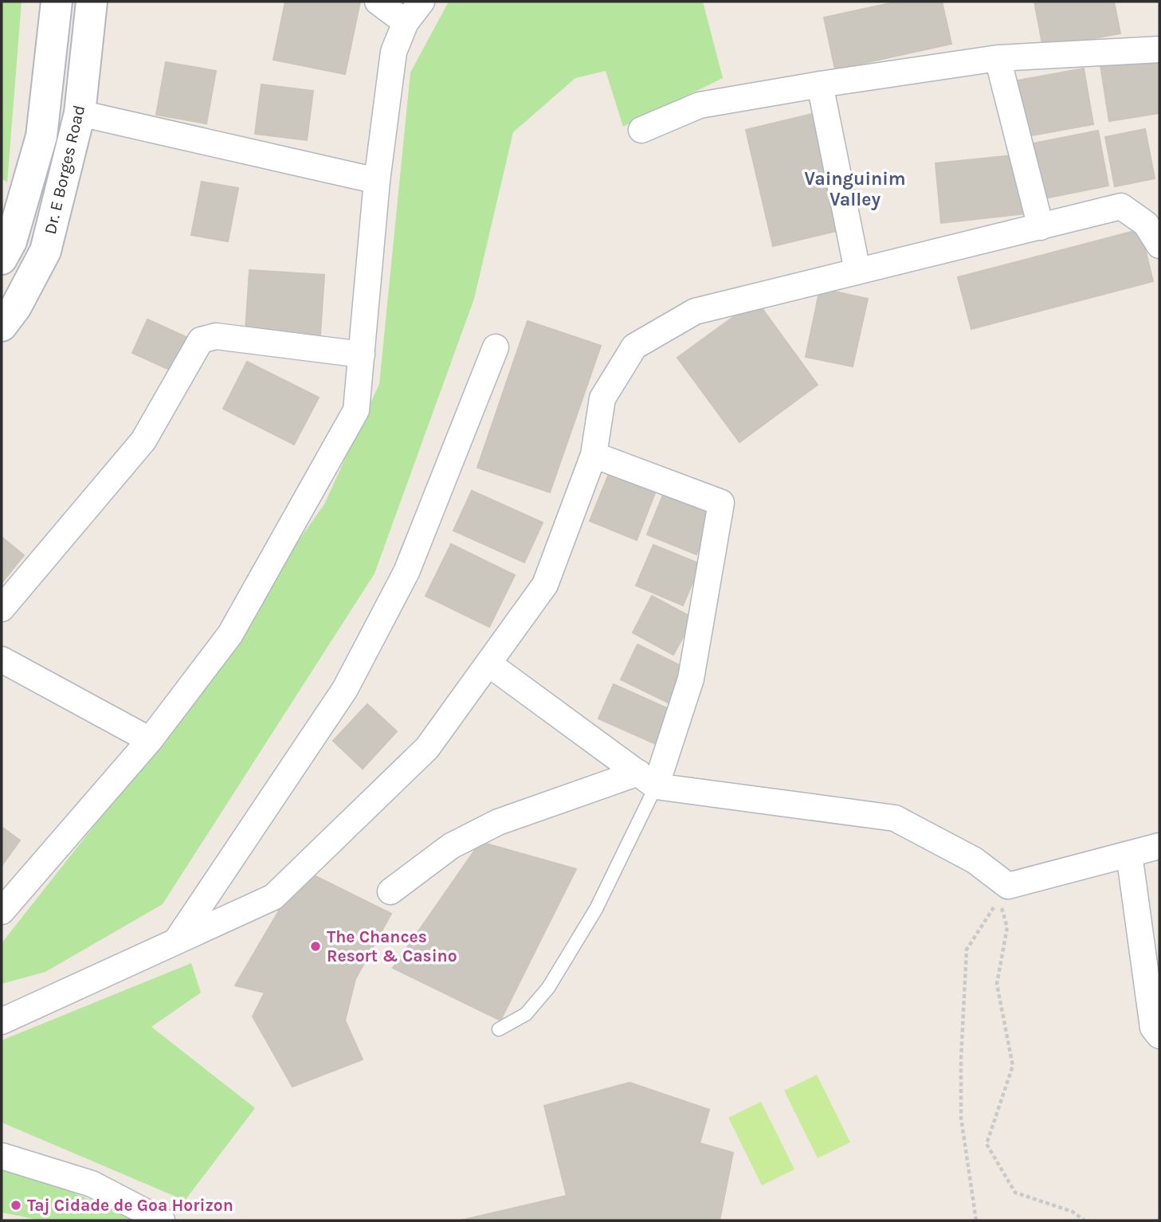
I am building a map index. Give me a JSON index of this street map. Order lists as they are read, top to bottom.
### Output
{
  "streets": {
    "main road": ["Dr. E Borges Road"]
  },
  "districts": ["Vainguinim Valley"],
  "places": ["The Chances Resort & Casino", "Taj Cidade de Goa Horizon"]
}
